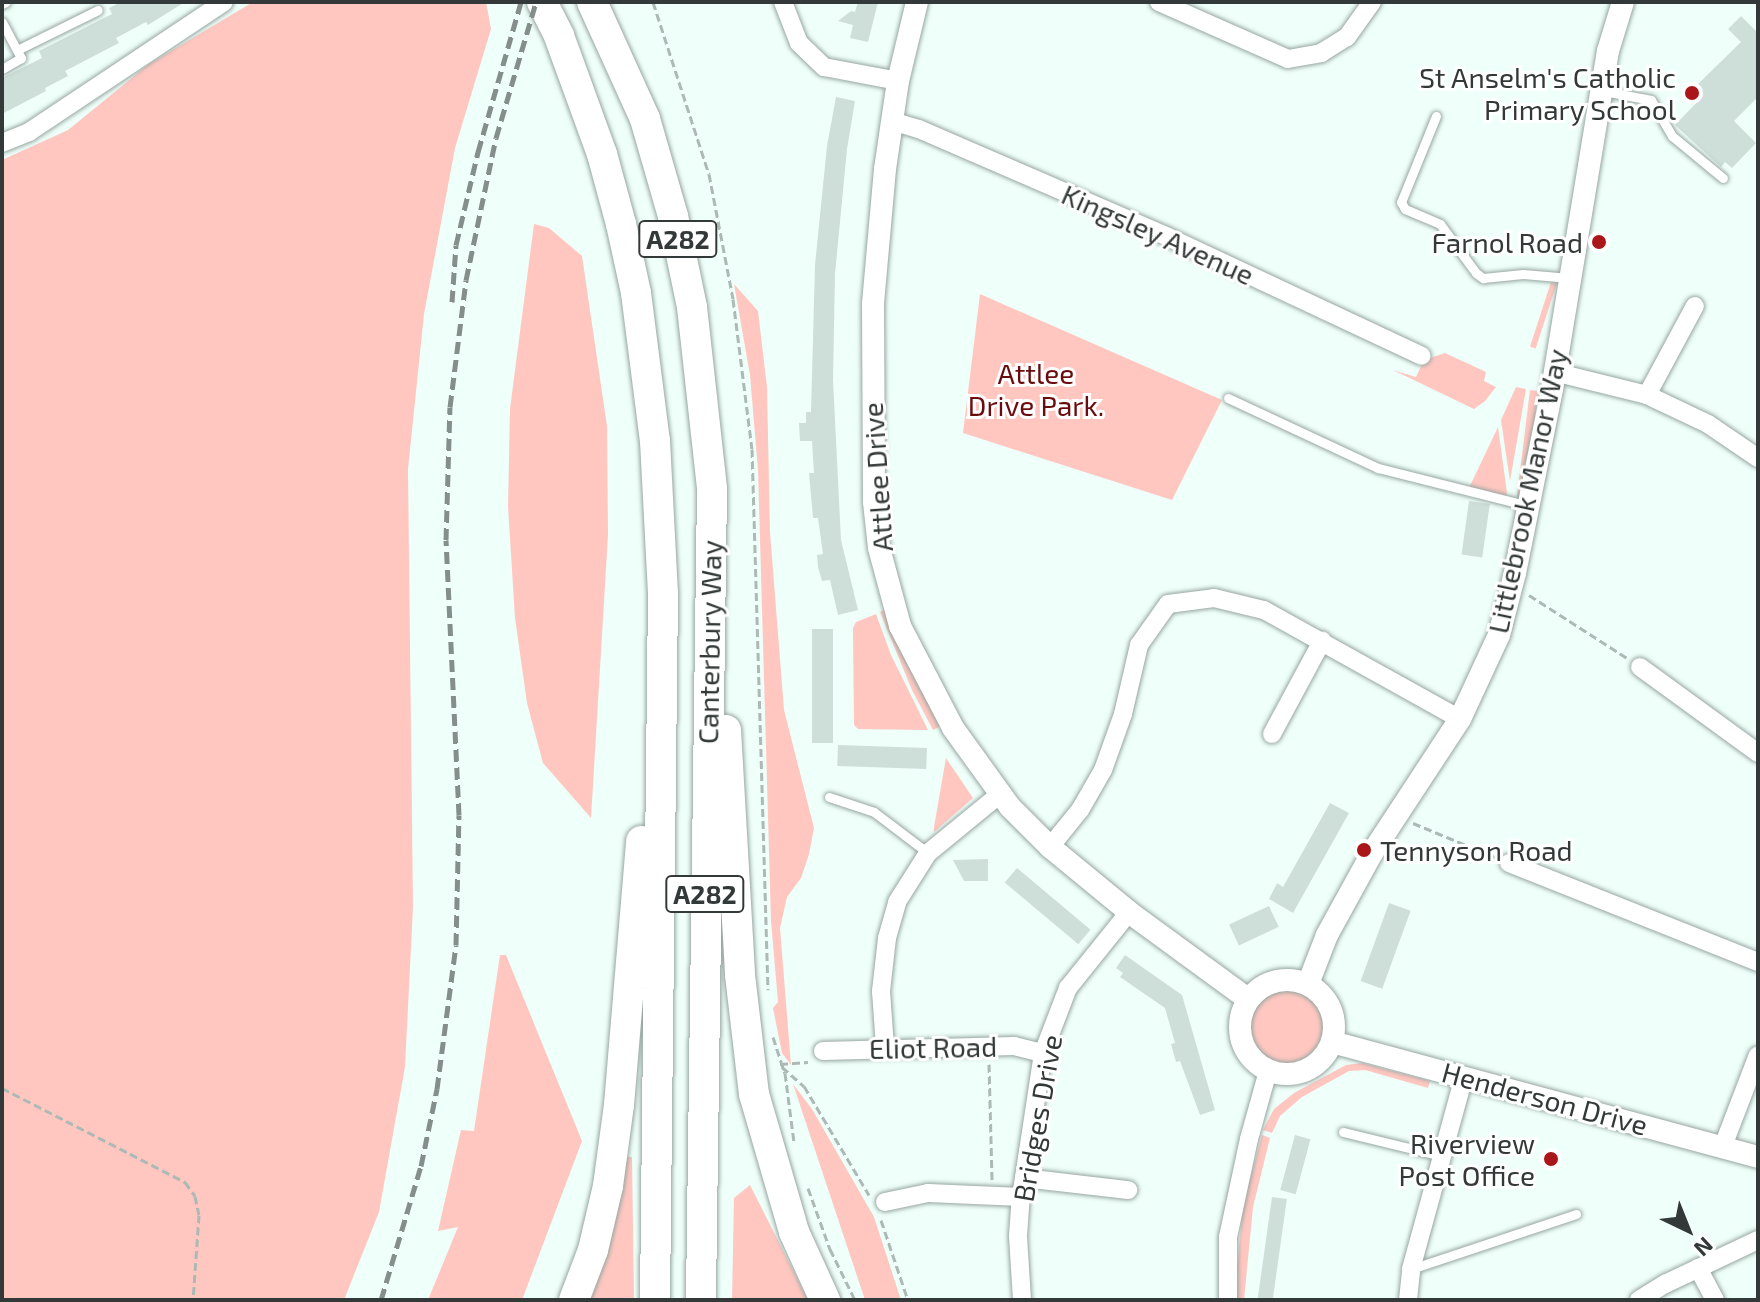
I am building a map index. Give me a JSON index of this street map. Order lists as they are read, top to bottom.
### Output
{
  "streets": {
    "highway": ["A282", "Canterbury Way"],
    "street": [
      "Kingsley Avenue",
      "Attlee Drive",
      "Littlebrook Manor Way",
      "Eliot Road",
      "Henderson Drive",
      "Bridges Drive"
    ]
  },
  "crossings": [
    ["Kingsley Avenue", "Attlee Drive"],
    ["A282", "Canterbury Way"],
    ["Attlee Drive", "Littlebrook Manor Way"],
    ["Attlee Drive", "Henderson Drive"],
    ["Attlee Drive", "Bridges Drive"],
    ["Littlebrook Manor Way", "Henderson Drive"],
    ["Eliot Road", "Bridges Drive"]
  ],
  "parks": ["Attlee Drive Park."],
  "places": [
    "St Anselm's Catholic Primary School",
    "Farnol Road",
    "Tennyson Road",
    "Riverview Post Office"
  ],
  "north": "bottom right"
}
